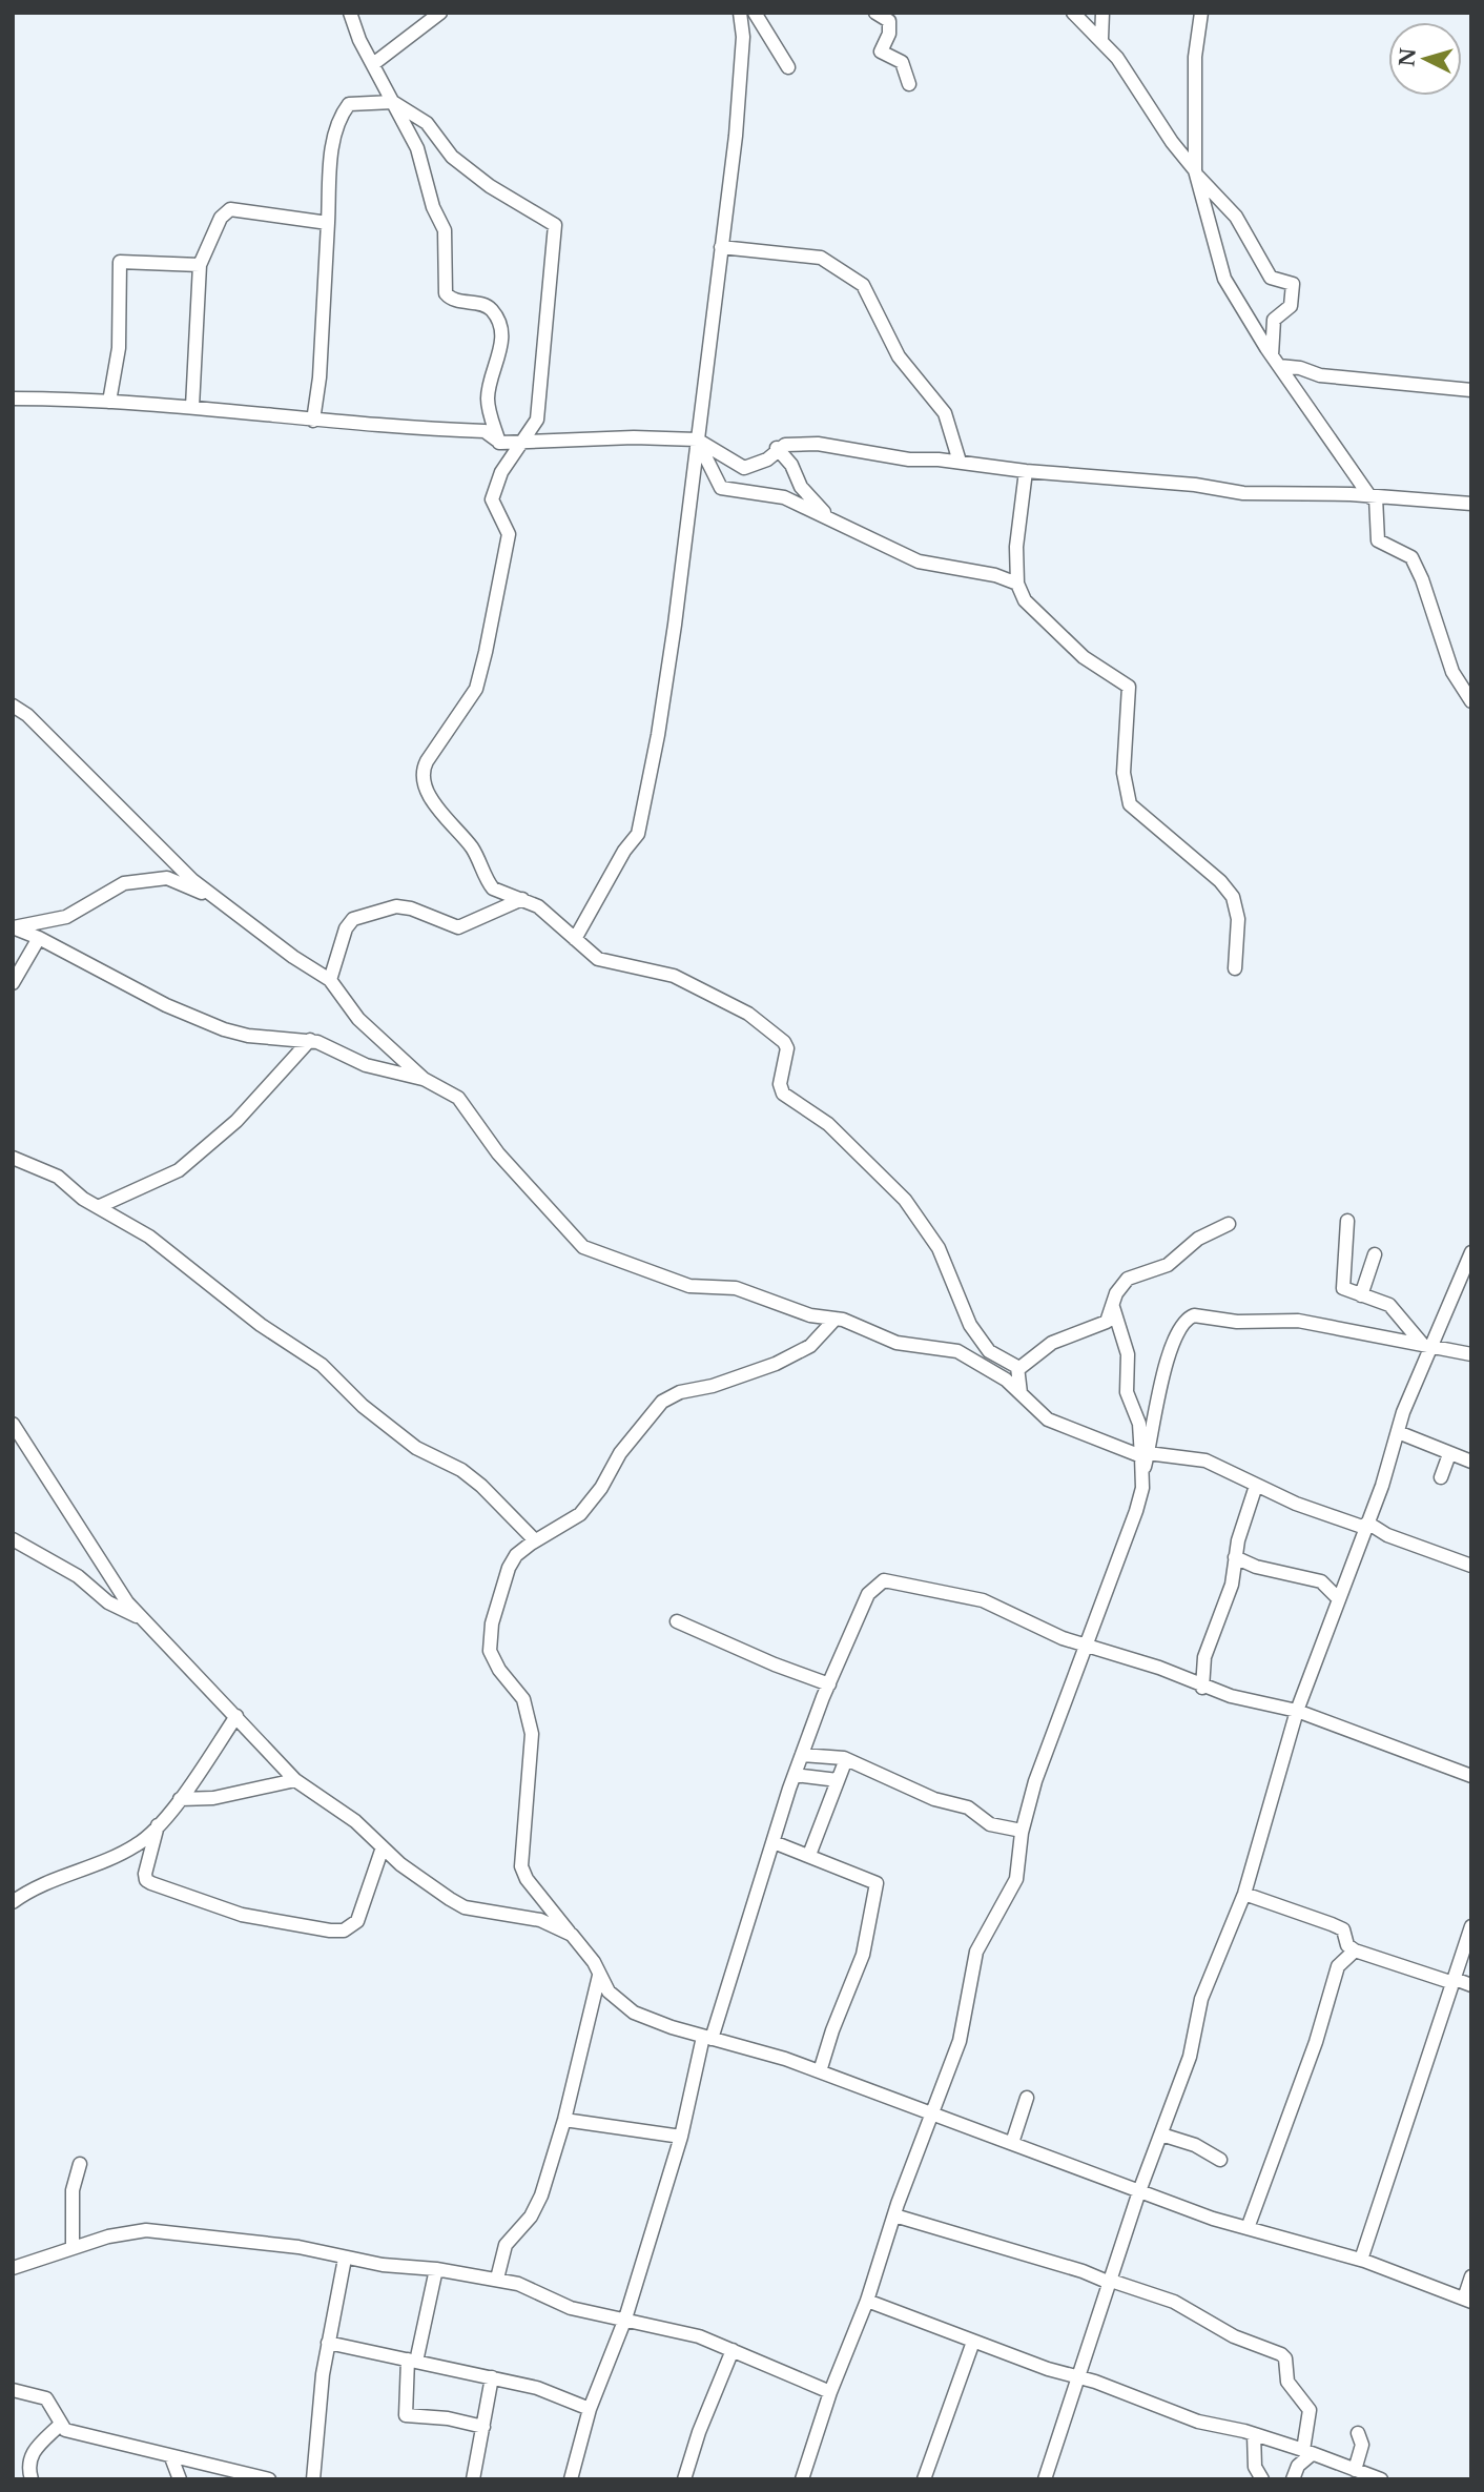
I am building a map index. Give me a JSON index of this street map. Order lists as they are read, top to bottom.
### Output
{
  "north": "left"
}
